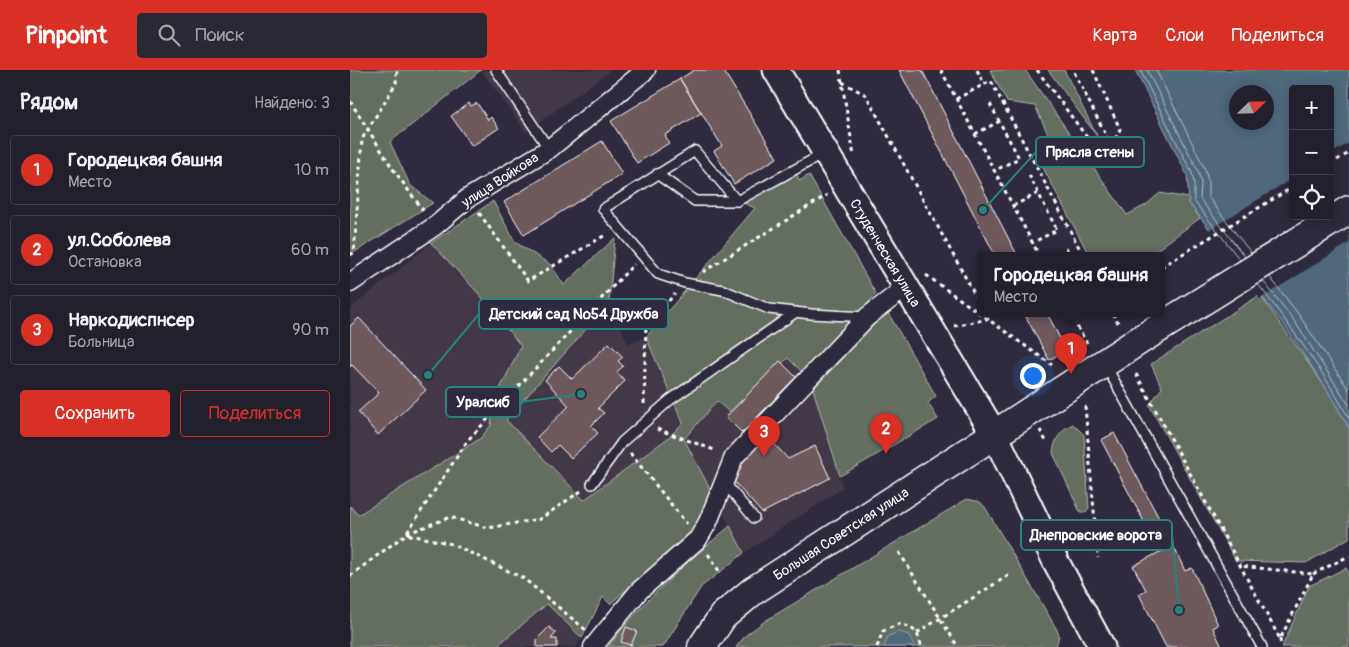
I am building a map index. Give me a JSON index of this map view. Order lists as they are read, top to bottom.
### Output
{
  "streets": {
    "main road": ["Студенческая улица", "Большая Советская улица"],
    "street": ["улица Войкова"]
  },
  "crossings": [
    ["Студенческая улица", "Большая Советская улица"]
  ],
  "places": [
    "Прясла стены",
    "Детский сад №54 Дружба",
    "Уралсиб",
    "Днепровские ворота"
  ],
  "north": "top right",
  "page": {
    "header": "Pinpoint",
    "search": "Поиск",
    "nav": ["Карта", "Слои", "Поделиться"],
    "heading": ["Рядом", "Найдено: 3"],
    "map_buttons": ["+", "−"],
    "list": [
      {
        "mark": "1",
        "name": "Городецкая башня",
        "note": "Место",
        "value": "10 m"
      },
      {
        "mark": "2",
        "name": "ул.Соболева",
        "note": "Остановка",
        "value": "60 m"
      },
      {
        "mark": "3",
        "name": "Наркодиспнсер",
        "note": "Больница",
        "value": "90 m"
      }
    ],
    "popup": ["Городецкая башня", "Место"],
    "pins": ["1", "2", "3"],
    "buttons": ["Сохранить", "Поделиться"]
  }
}
